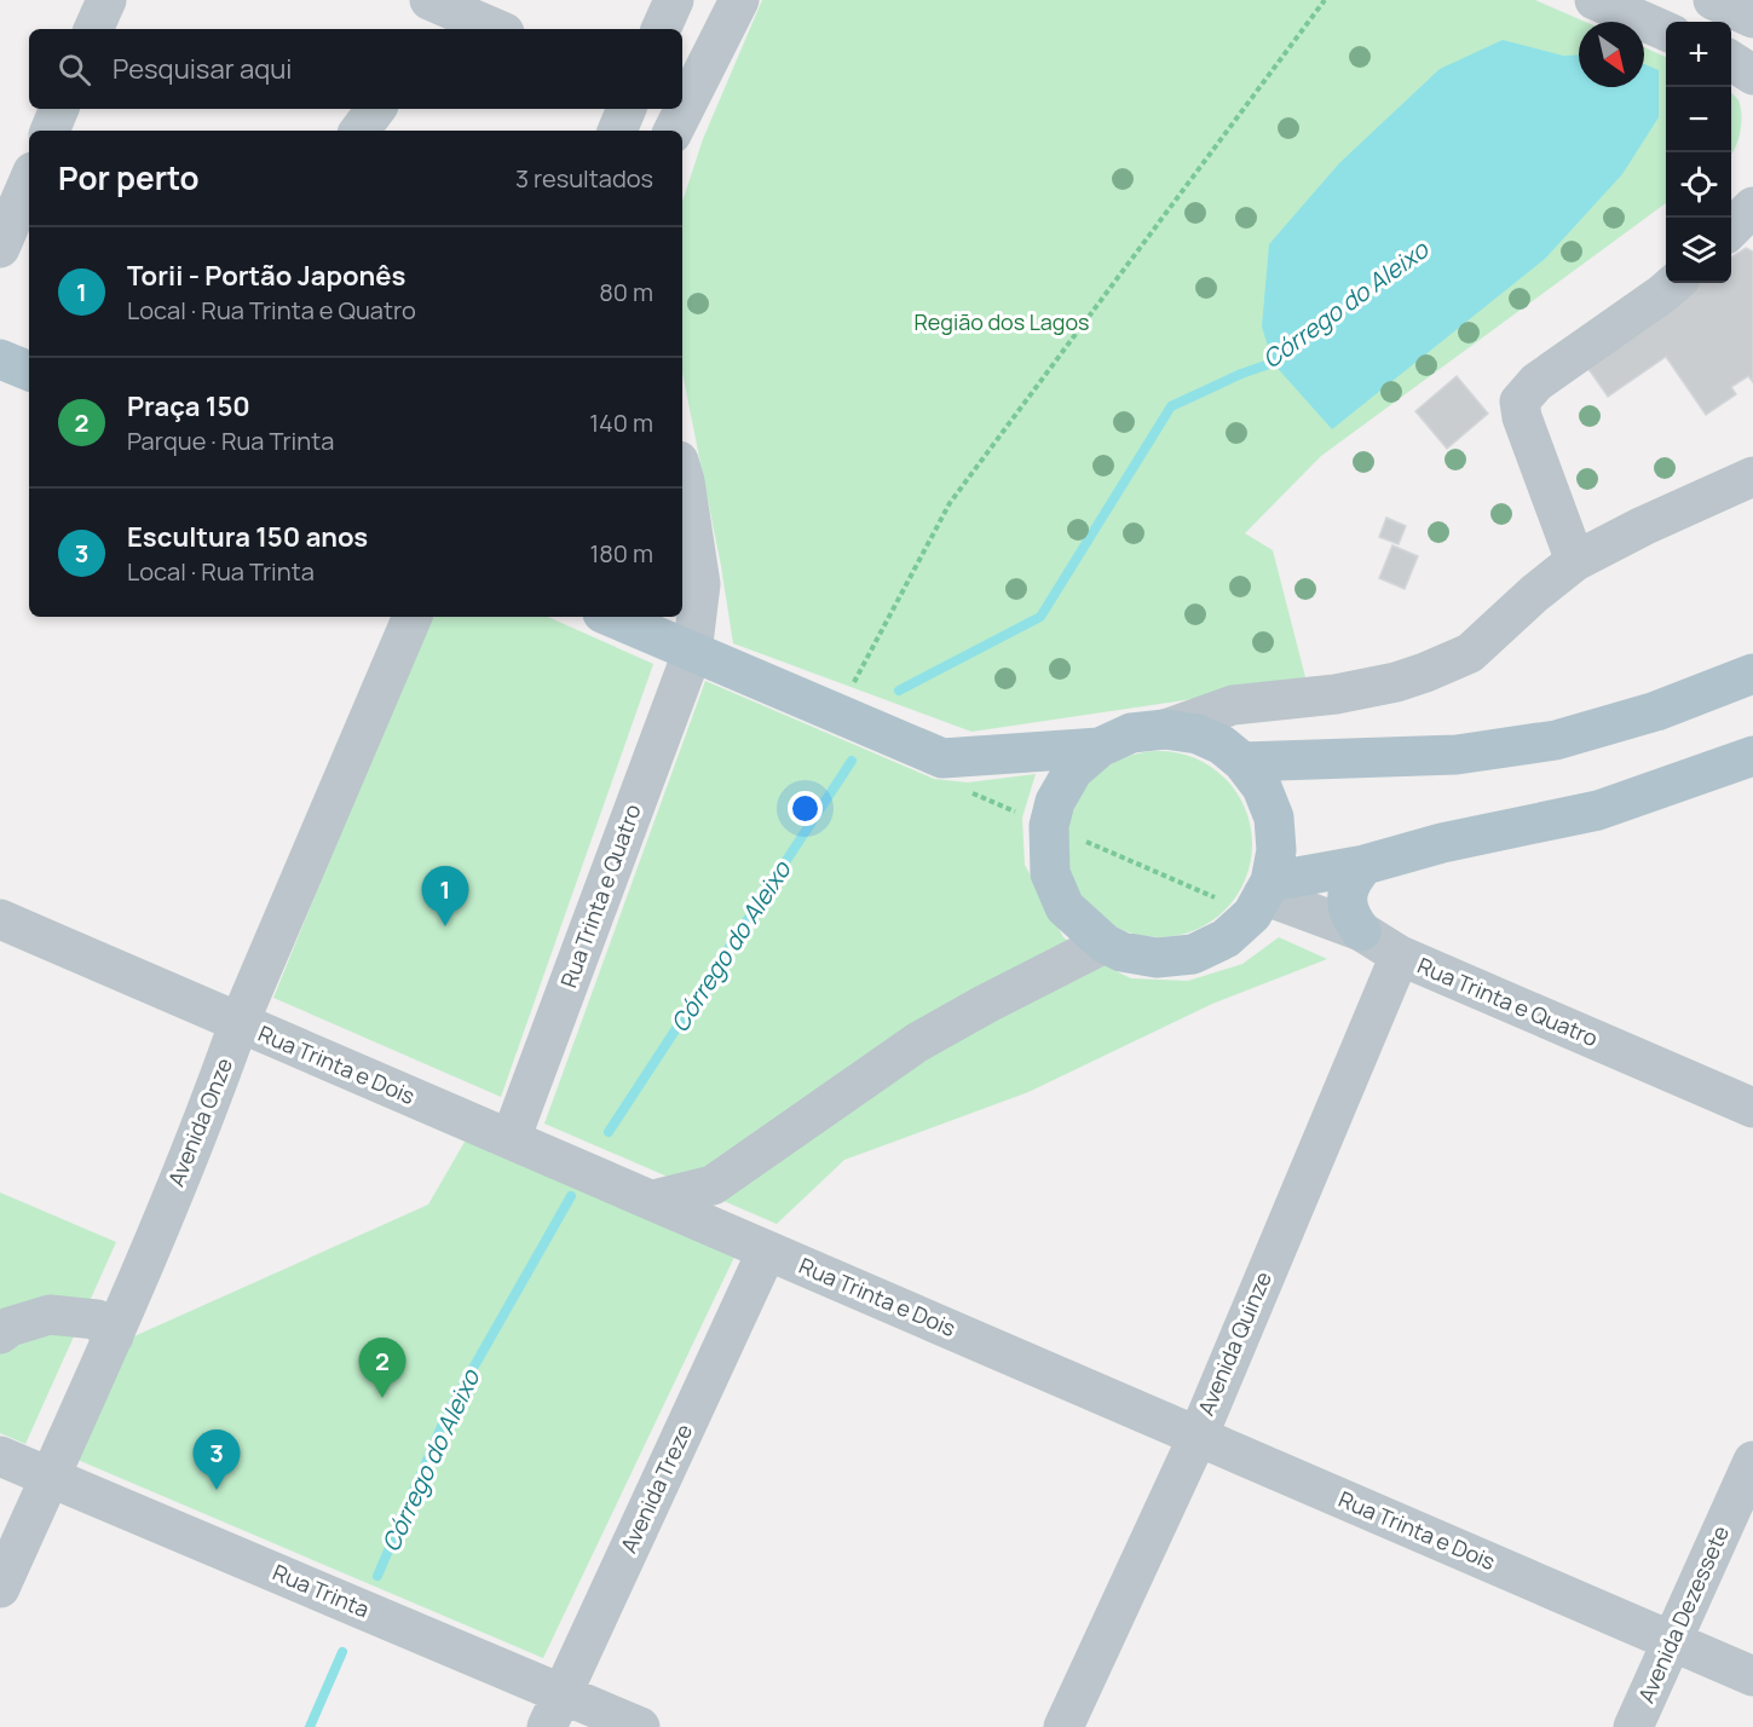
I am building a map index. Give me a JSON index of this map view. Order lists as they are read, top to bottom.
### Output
{
  "streets": {
    "street": [
      "Rua Trinta e Quatro",
      "Rua Trinta e Dois",
      "Avenida Onze",
      "Avenida Quinze",
      "Avenida Treze",
      "Rua Trinta",
      "Avenida Dezessete"
    ]
  },
  "crossings": [
    ["Rua Trinta e Quatro", "Rua Trinta e Dois"],
    ["Rua Trinta e Quatro", "Avenida Quinze"],
    ["Rua Trinta e Dois", "Avenida Onze"],
    ["Rua Trinta e Dois", "Avenida Quinze"],
    ["Rua Trinta e Dois", "Avenida Treze"],
    ["Rua Trinta e Dois", "Avenida Dezessete"],
    ["Avenida Onze", "Rua Trinta"],
    ["Avenida Treze", "Rua Trinta"]
  ],
  "water": ["Córrego do Aleixo"],
  "parks": ["Região dos Lagos"],
  "north": "bottom right",
  "page": {
    "map_buttons": ["+", "−"],
    "search": "Pesquisar aqui",
    "heading": ["Por perto", "3 resultados"],
    "list": [
      {
        "mark": "1",
        "name": "Torii - Portão Japonês",
        "note": "Local · Rua Trinta e Quatro",
        "value": "80 m"
      },
      {
        "mark": "2",
        "name": "Praça 150",
        "note": "Parque · Rua Trinta",
        "value": "140 m"
      },
      {
        "mark": "3",
        "name": "Escultura 150 anos",
        "note": "Local · Rua Trinta",
        "value": "180 m"
      }
    ],
    "pins": ["1", "2", "3"]
  }
}
